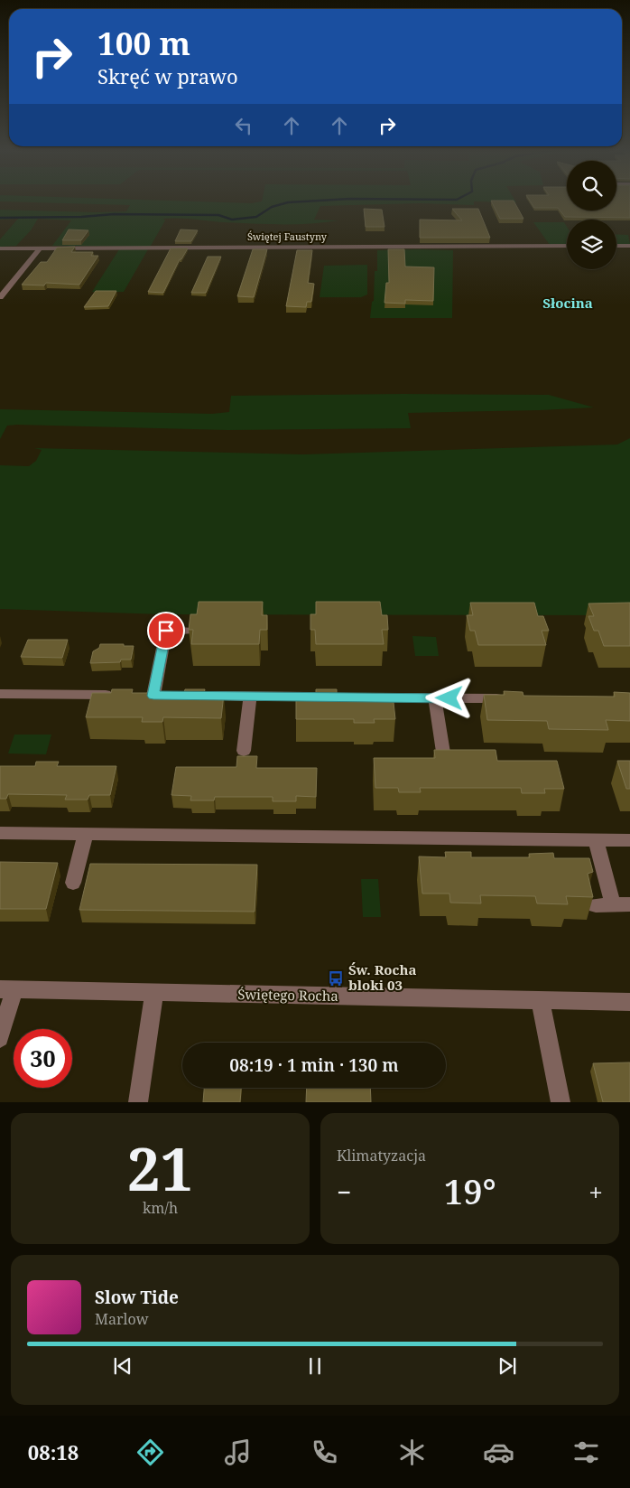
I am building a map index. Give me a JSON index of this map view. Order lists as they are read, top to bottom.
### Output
{
  "streets": {
    "street": ["Świętej Faustyny", "Świętego Rocha"]
  },
  "districts": ["Słocina"],
  "places": {
    "bus stop": ["Św. Rocha bloki 03"]
  },
  "page": {
    "turn": ["100 m", "Skręć w prawo"],
    "limit": "30",
    "trip": "08:19 · 1 min · 130 m",
    "tile": [
      ["21", "km/h"],
      "Klimatyzacja"
    ],
    "heat": ["−", "19°", "+"],
    "song": ["Slow Tide", "Marlow"],
    "tabs": "08:18"
  }
}
